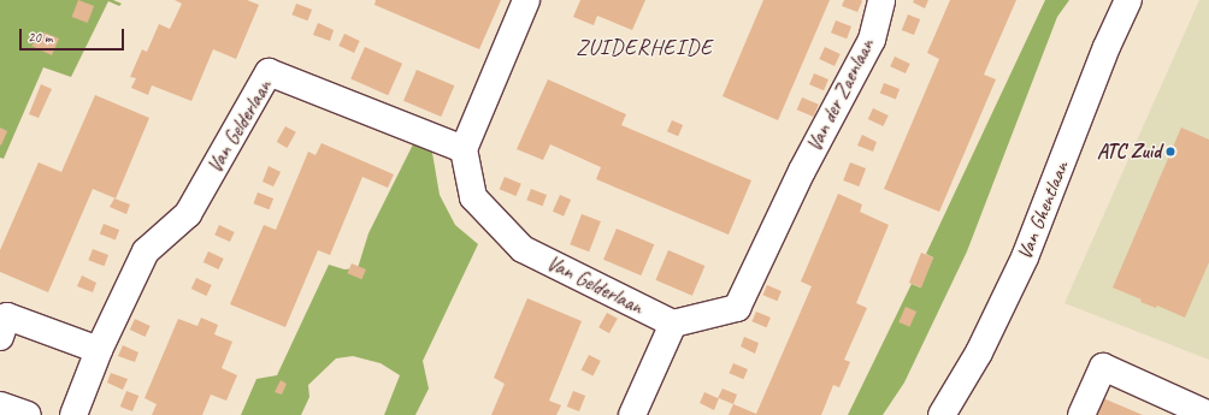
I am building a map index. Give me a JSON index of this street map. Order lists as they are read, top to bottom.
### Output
{
  "streets": {
    "street": ["Van der Zaenlaan", "Van Gelderlaan", "Van Ghentlaan"]
  },
  "crossings": [
    ["Van der Zaenlaan", "Van Gelderlaan"]
  ],
  "districts": ["ZUIDERHEIDE"],
  "places": ["ATC Zuid"],
  "scale_bar": "20 m"
}
